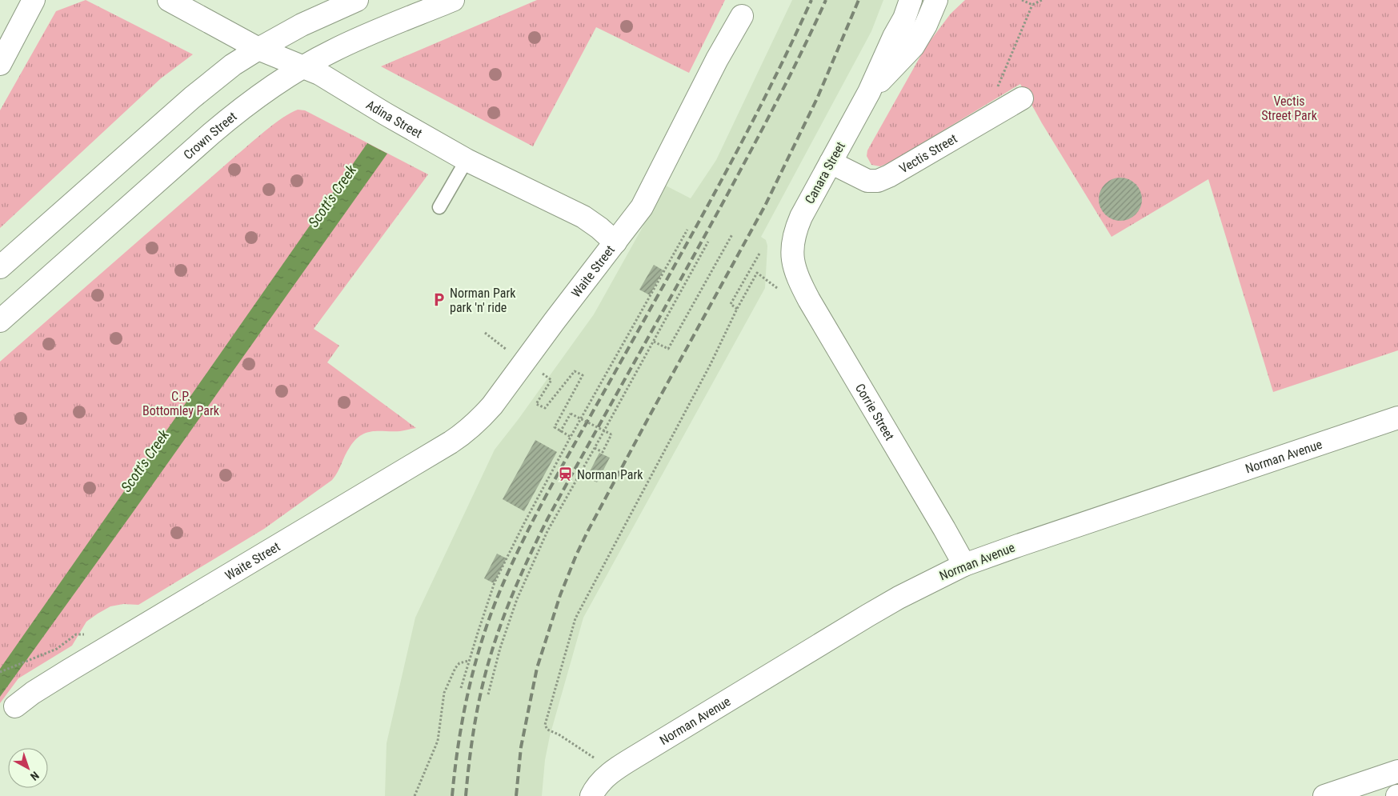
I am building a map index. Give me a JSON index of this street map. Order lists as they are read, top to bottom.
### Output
{
  "streets": {
    "street": [
      "Adina Street",
      "Crown Street",
      "Vectis Street",
      "Canara Street",
      "Waite Street",
      "Corrie Street",
      "Norman Avenue"
    ]
  },
  "crossings": [
    ["Adina Street", "Crown Street"],
    ["Adina Street", "Waite Street"],
    ["Vectis Street", "Canara Street"],
    ["Canara Street", "Corrie Street"],
    ["Corrie Street", "Norman Avenue"]
  ],
  "water": ["Scott's Creek"],
  "parks": ["Vectis Street Park", "C.P. Bottomley Park"],
  "places": {
    "parking": ["Norman Park park 'n' ride"],
    "station": ["Norman Park"]
  },
  "north": "bottom right"
}
